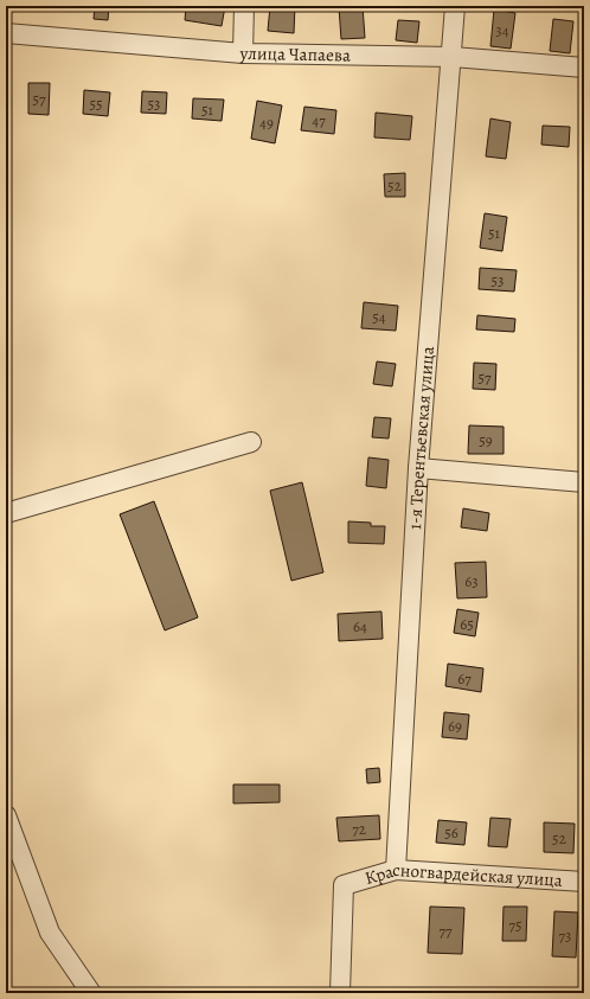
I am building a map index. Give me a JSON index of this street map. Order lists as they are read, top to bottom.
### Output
{
  "streets": {
    "street": ["улица Чапаева", "1-я Терентьевская улица", "Красногвардейская улица"]
  },
  "crossings": [
    ["улица Чапаева", "1-я Терентьевская улица"],
    ["1-я Терентьевская улица", "Красногвардейская улица"]
  ],
  "house_numbers": [
    "34",
    "57",
    "55",
    "53",
    "51",
    "47",
    "49",
    "52",
    "51",
    "53",
    "54",
    "57",
    "59",
    "63",
    "65",
    "64",
    "67",
    "69",
    "72",
    "56",
    "52",
    "75",
    "77",
    "73"
  ]
}
